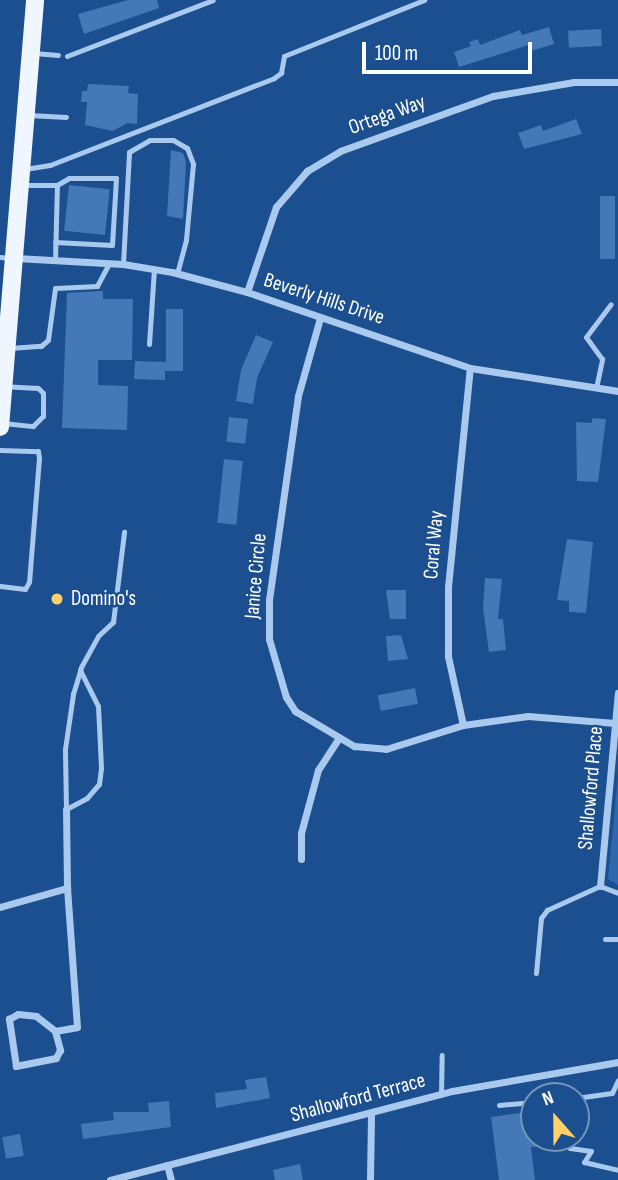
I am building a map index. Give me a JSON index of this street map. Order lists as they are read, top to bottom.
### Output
{
  "streets": {
    "street": [
      "Ortega Way",
      "Beverly Hills Drive",
      "Coral Way",
      "Janice Circle",
      "Shallowford Place",
      "Shallowford Terrace"
    ]
  },
  "crossings": [
    ["Ortega Way", "Beverly Hills Drive"],
    ["Beverly Hills Drive", "Coral Way"],
    ["Beverly Hills Drive", "Janice Circle"],
    ["Coral Way", "Janice Circle"],
    ["Janice Circle", "Shallowford Place"]
  ],
  "places": ["Domino's"],
  "scale_bar": "100 m",
  "north": "top"
}
